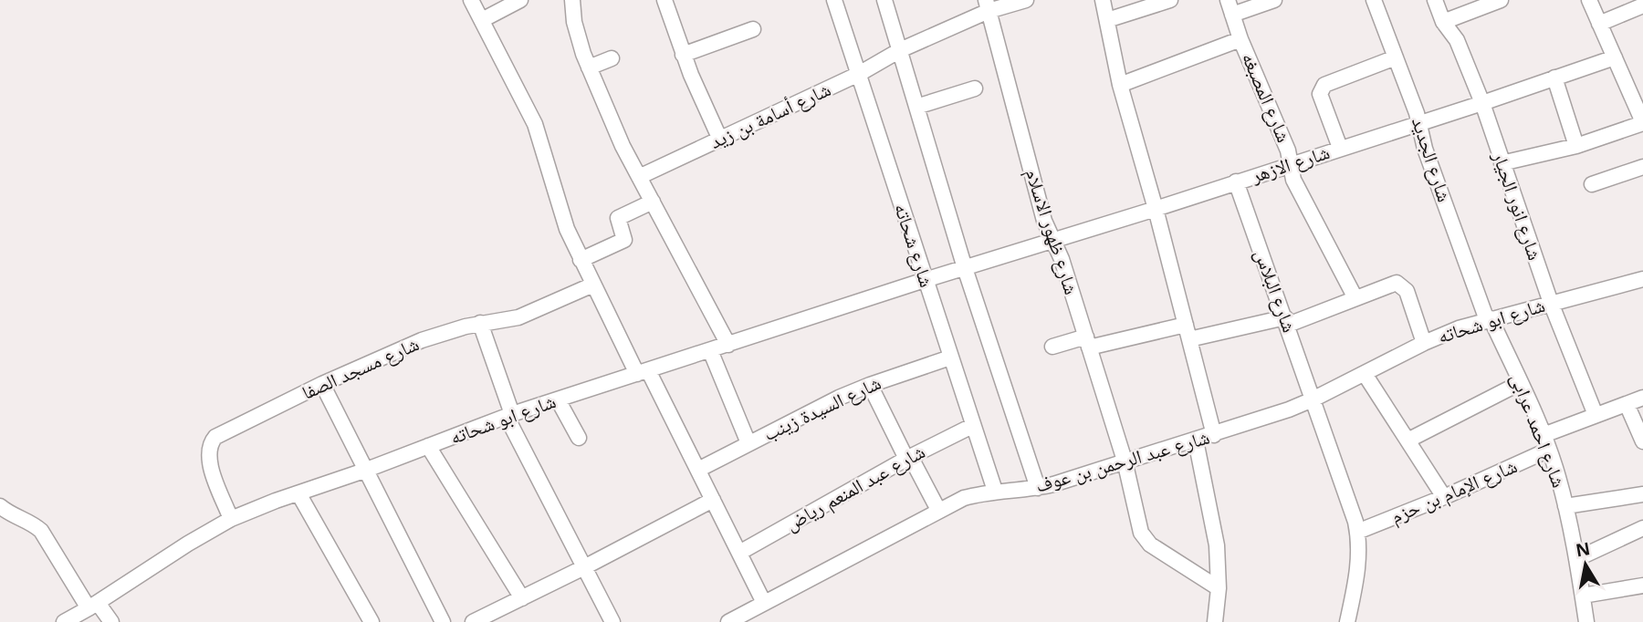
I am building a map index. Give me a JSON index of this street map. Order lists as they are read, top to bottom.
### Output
{
  "streets": {
    "street": [
      "شارع المصبغه",
      "شارع أسامة بن زيد",
      "شارع الجديد",
      "شارع الازهر",
      "شارع انور الجيار",
      "شارع ظهور الاسلام",
      "شارع شحاته",
      "شارع البلاس",
      "شارع ابو شحاته",
      "شارع مسجد الصفا",
      "شارع السيدة زينب",
      "شارع احمد عرابى",
      "شارع عبد الرحمن بن عوف",
      "شارع عبد المنعم رياض",
      "شارع الإمام بن حزم"
    ]
  },
  "crossings": [
    ["شارع المصبغه", "شارع الازهر"],
    ["شارع أسامة بن زيد", "شارع ظهور الاسلام"],
    ["شارع أسامة بن زيد", "شارع شحاته"],
    ["شارع الجديد", "شارع الازهر"],
    ["شارع الجديد", "شارع ابو شحاته"],
    ["شارع الجديد", "شارع احمد عرابى"],
    ["شارع الازهر", "شارع انور الجيار"],
    ["شارع الازهر", "شارع ظهور الاسلام"],
    ["شارع الازهر", "شارع البلاس"],
    ["شارع الازهر", "شارع ابو شحاته"],
    ["شارع انور الجيار", "شارع ابو شحاته"],
    ["شارع ظهور الاسلام", "شارع عبد الرحمن بن عوف"],
    ["شارع شحاته", "شارع ابو شحاته"],
    ["شارع شحاته", "شارع السيدة زينب"],
    ["شارع شحاته", "شارع عبد الرحمن بن عوف"],
    ["شارع شحاته", "شارع عبد المنعم رياض"],
    ["شارع البلاس", "شارع ابو شحاته"],
    ["شارع البلاس", "شارع عبد الرحمن بن عوف"],
    ["شارع البلاس", "شارع الإمام بن حزم"],
    ["شارع ابو شحاته", "شارع مسجد الصفا"],
    ["شارع ابو شحاته", "شارع احمد عرابى"],
    ["شارع ابو شحاته", "شارع عبد الرحمن بن عوف"],
    ["شارع احمد عرابى", "شارع الإمام بن حزم"]
  ],
  "north": "top"
}
